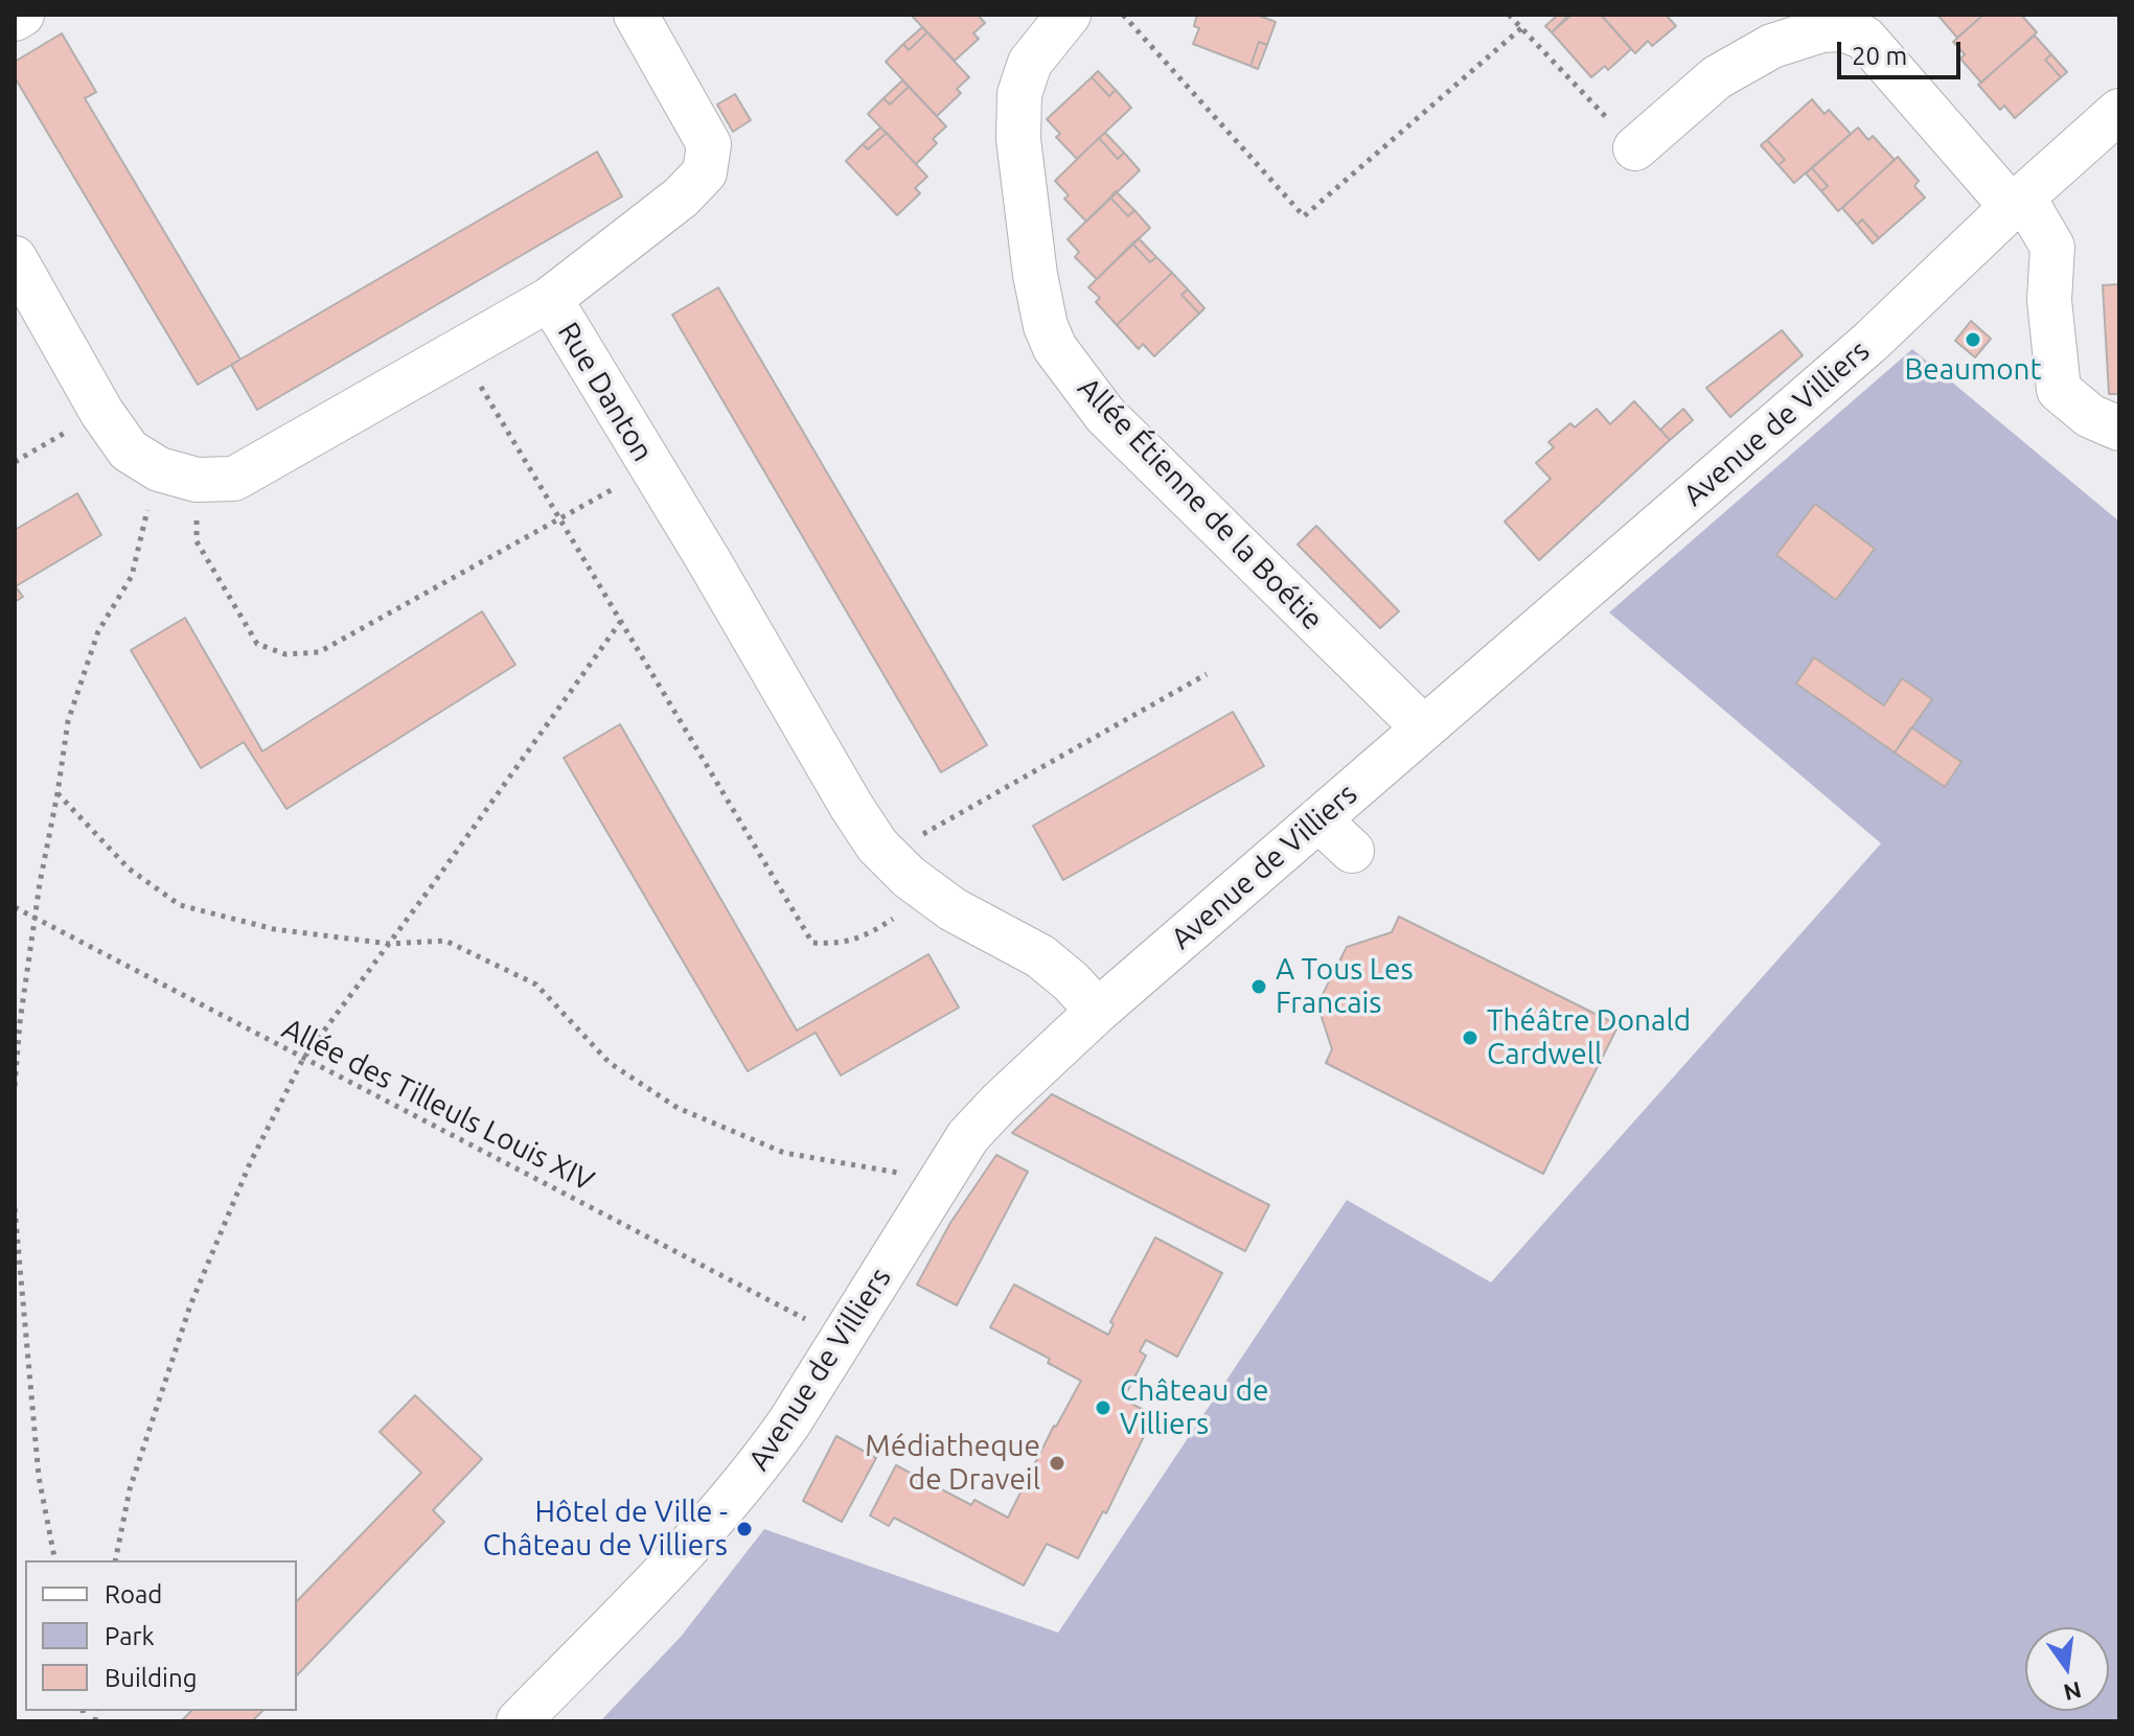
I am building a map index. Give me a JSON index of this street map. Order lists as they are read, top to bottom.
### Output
{
  "streets": {
    "street": ["Rue Danton", "Avenue de Villiers", "Allée Étienne de la Boétie"],
    "path": ["Allée des Tilleuls Louis XIV"]
  },
  "crossings": [
    ["Rue Danton", "Avenue de Villiers"],
    ["Avenue de Villiers", "Allée Étienne de la Boétie"],
    ["Avenue de Villiers", "Allée des Tilleuls Louis XIV"]
  ],
  "places": [
    "Beaumont",
    "A Tous Les Francais",
    "Théâtre Donald Cardwell",
    "Château de Villiers",
    "Médiatheque de Draveil",
    "Hôtel de Ville - Château de Villiers"
  ],
  "legend": ["Road", "Park", "Building"],
  "scale_bar": "20 m",
  "north": "bottom"
}
